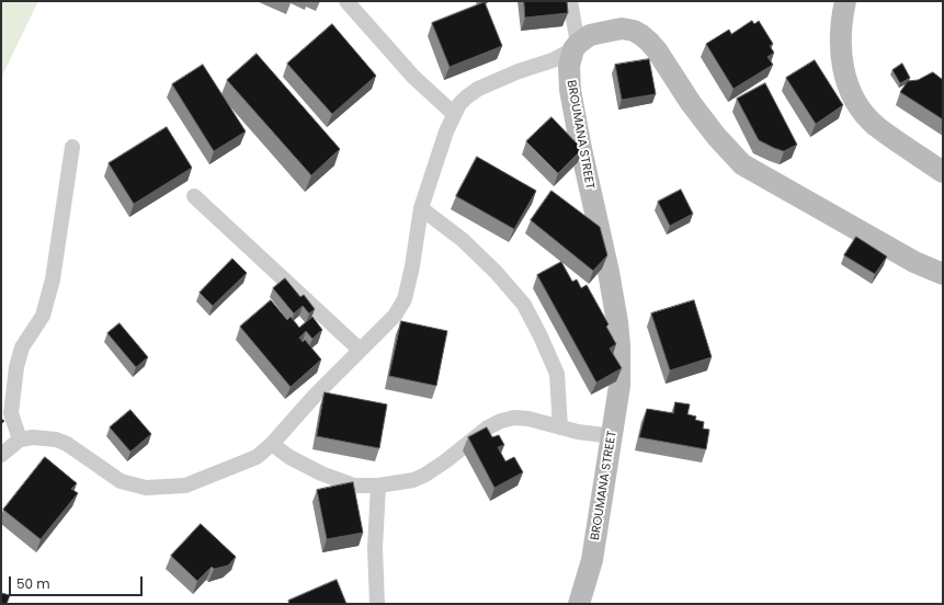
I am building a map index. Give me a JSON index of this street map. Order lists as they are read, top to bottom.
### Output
{
  "streets": {
    "street": ["BROUMANA STREET"]
  },
  "scale_bar": "50 m"
}
